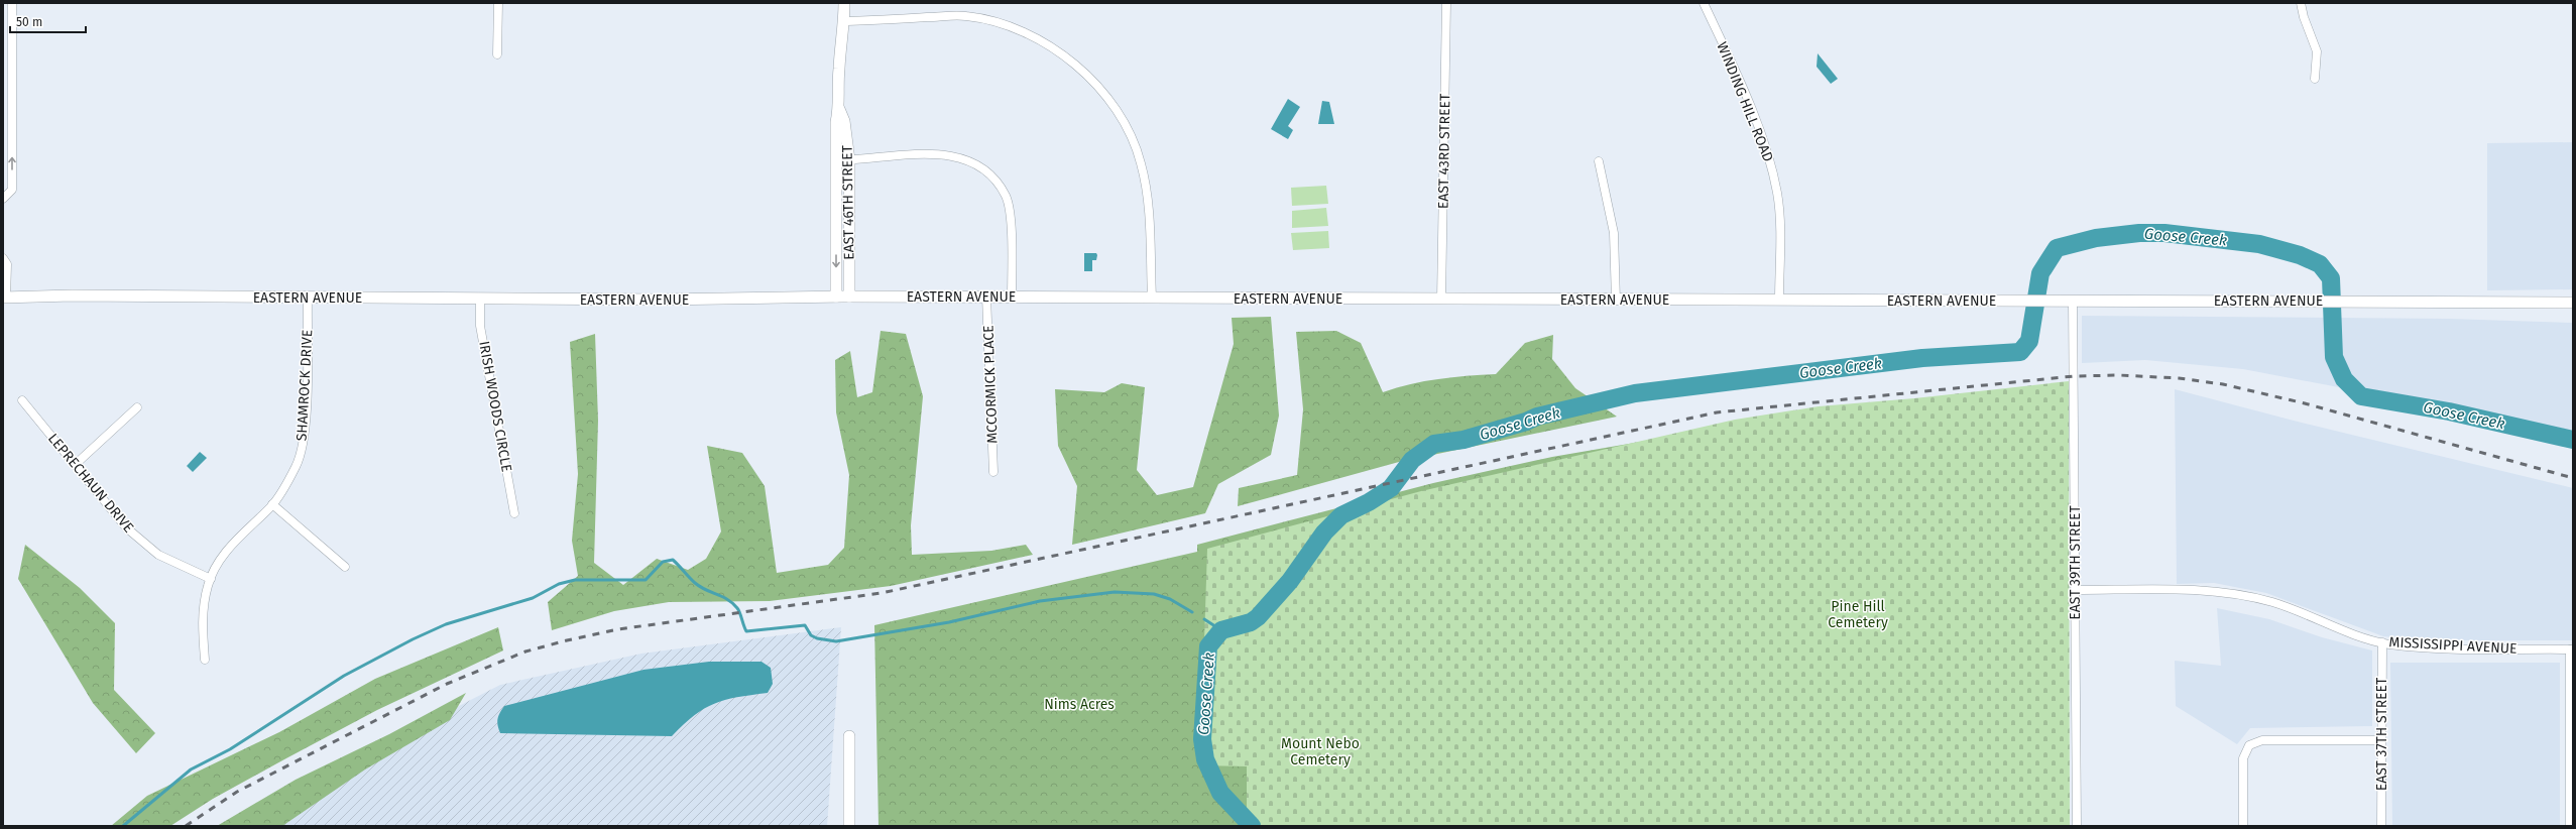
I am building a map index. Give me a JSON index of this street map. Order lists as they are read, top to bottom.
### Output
{
  "streets": {
    "main road": ["EAST 46TH STREET", "EASTERN AVENUE"],
    "street": [
      "WINDING HILL ROAD",
      "EAST 43RD STREET",
      "MCCORMICK PLACE",
      "SHAMROCK DRIVE",
      "IRISH WOODS CIRCLE",
      "LEPRECHAUN DRIVE",
      "EAST 39TH STREET",
      "MISSISSIPPI AVENUE",
      "EAST 37TH STREET"
    ]
  },
  "crossings": [
    ["WINDING HILL ROAD", "EASTERN AVENUE"],
    ["EAST 43RD STREET", "EASTERN AVENUE"],
    ["EAST 46TH STREET", "EASTERN AVENUE"],
    ["EASTERN AVENUE", "MCCORMICK PLACE"],
    ["EASTERN AVENUE", "SHAMROCK DRIVE"],
    ["EASTERN AVENUE", "IRISH WOODS CIRCLE"],
    ["EASTERN AVENUE", "EAST 39TH STREET"],
    ["SHAMROCK DRIVE", "LEPRECHAUN DRIVE"],
    ["EAST 39TH STREET", "MISSISSIPPI AVENUE"],
    ["MISSISSIPPI AVENUE", "EAST 37TH STREET"]
  ],
  "water": ["Goose Creek"],
  "parks": ["Pine Hill Cemetery", "Nims Acres", "Mount Nebo Cemetery"],
  "scale_bar": "50 m"
}
